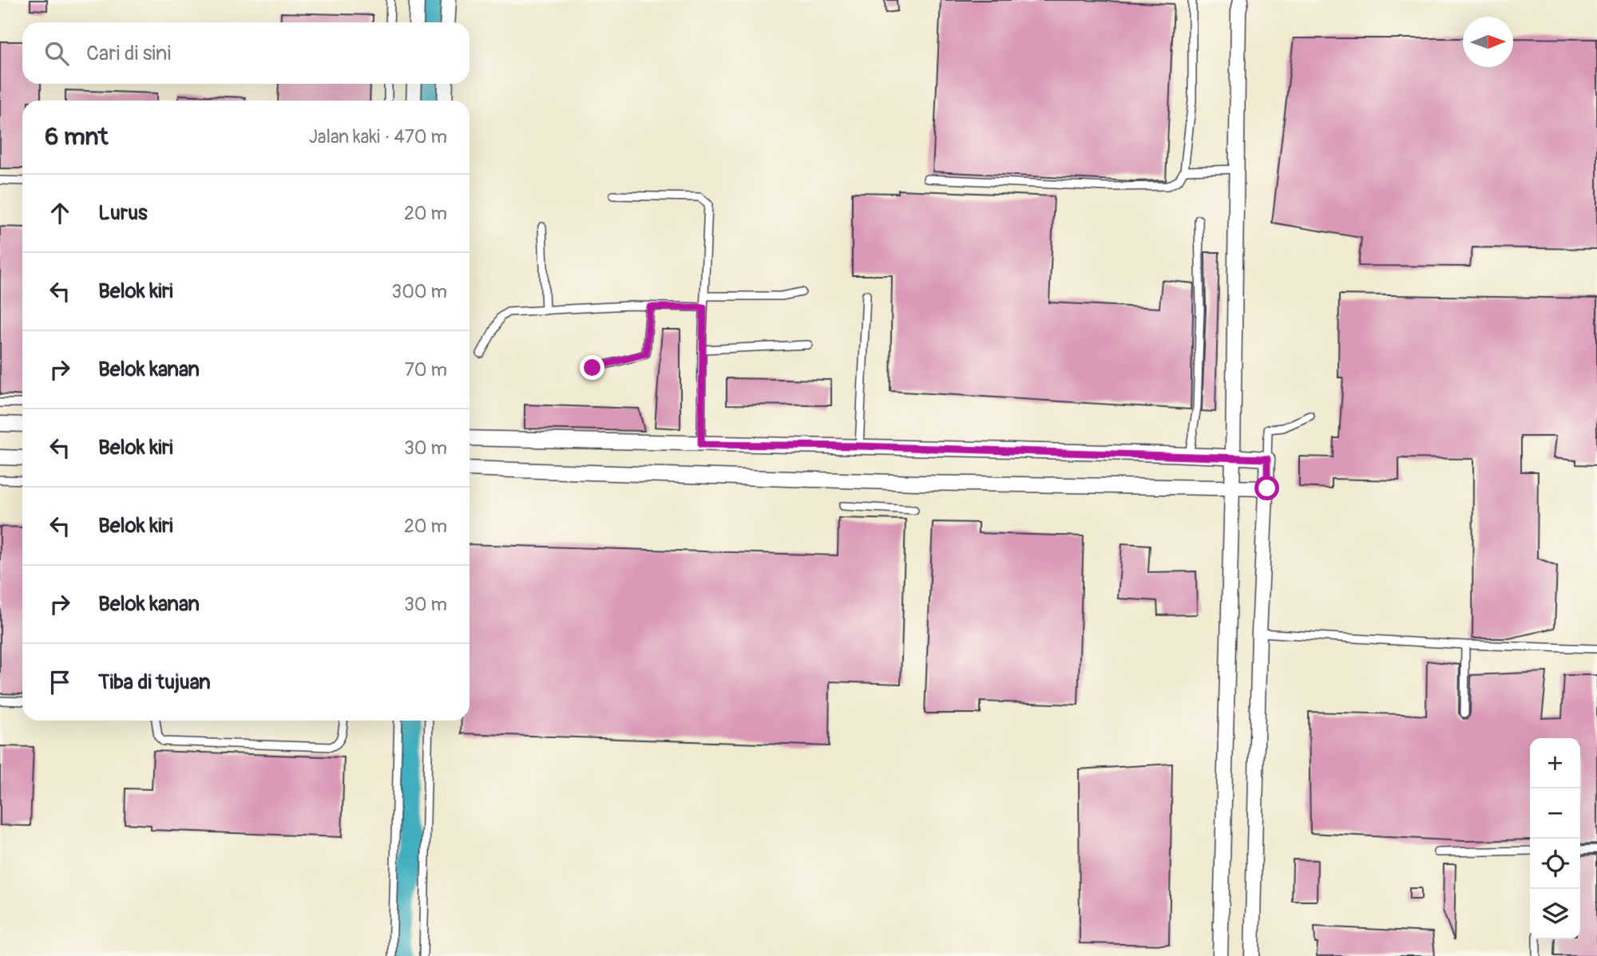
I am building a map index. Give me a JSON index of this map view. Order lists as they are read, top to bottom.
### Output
{
  "north": "right",
  "page": {
    "search": "Cari di sini",
    "heading": ["6 mnt", "Jalan kaki · 470 m"],
    "list": [
      ["Lurus", "20 m"],
      ["Belok kiri", "300 m"],
      ["Belok kanan", "70 m"],
      ["Belok kiri", "30 m"],
      ["Belok kiri", "20 m"],
      ["Belok kanan", "30 m"],
      "Tiba di tujuan"
    ],
    "map_buttons": ["+", "−"]
  }
}
